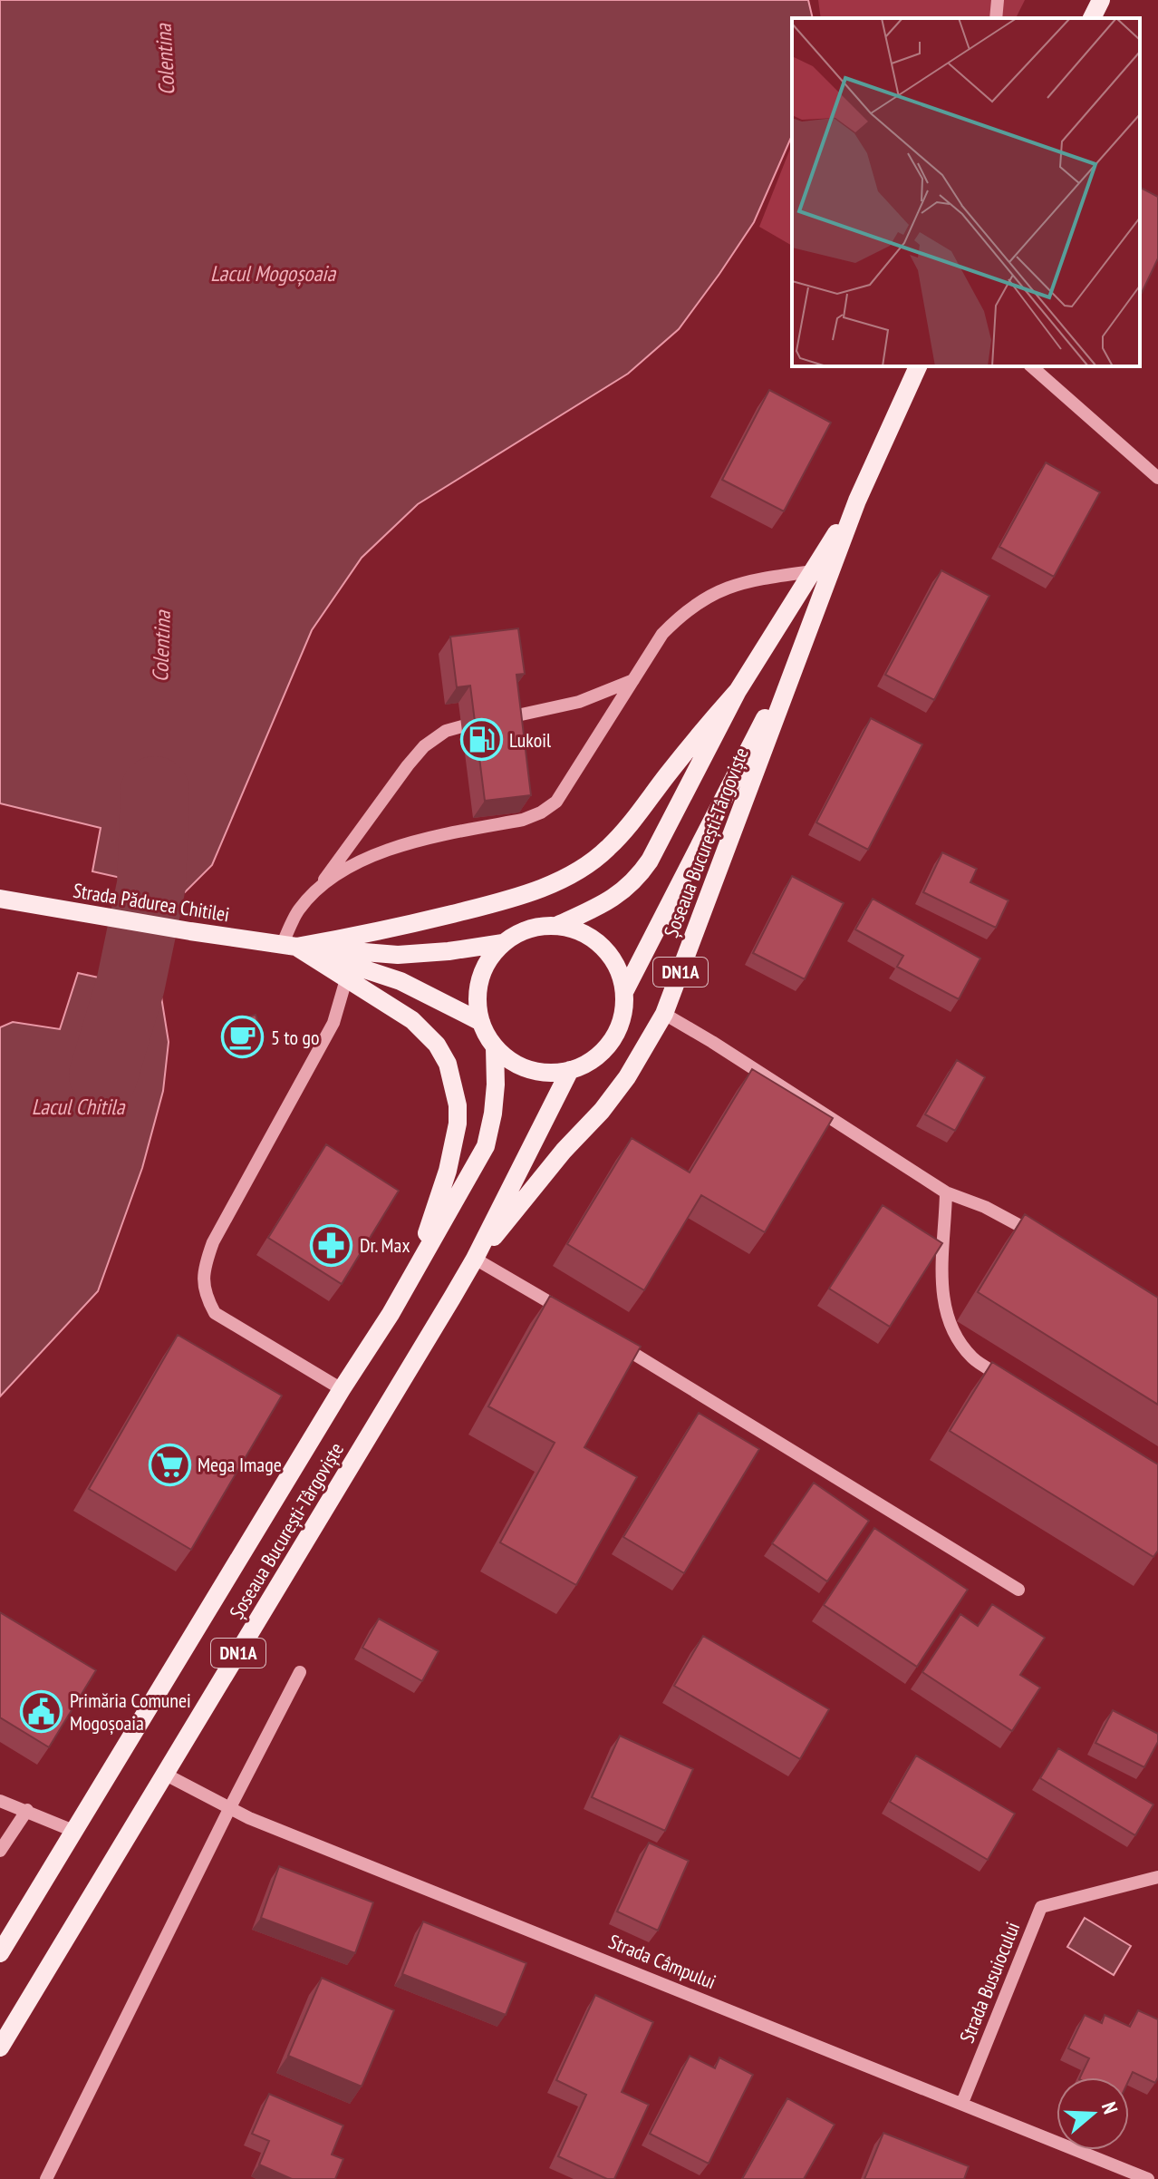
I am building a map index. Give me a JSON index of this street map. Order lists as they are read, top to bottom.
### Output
{
  "streets": {
    "main road": ["Șoseaua București-Târgoviște", "Strada Pădurea Chitilei", "DN1A"],
    "street": ["Strada Câmpului", "Strada Busuiocului"]
  },
  "crossings": [
    ["Șoseaua București-Târgoviște", "Strada Pădurea Chitilei"],
    ["Șoseaua București-Târgoviște", "DN1A"],
    ["Șoseaua București-Târgoviște", "Strada Câmpului"],
    ["Strada Pădurea Chitilei", "DN1A"],
    ["Strada Câmpului", "Strada Busuiocului"]
  ],
  "water": ["Colentina", "Lacul Mogoșoaia", "Lacul Chitila"],
  "places": {
    "fuel station": ["Lukoil"],
    "cafe": ["5 to go"],
    "pharmacy": ["Dr. Max"],
    "supermarket": ["Mega Image"],
    "public building": ["Primăria Comunei Mogoșoaia"]
  },
  "north": "right"
}
